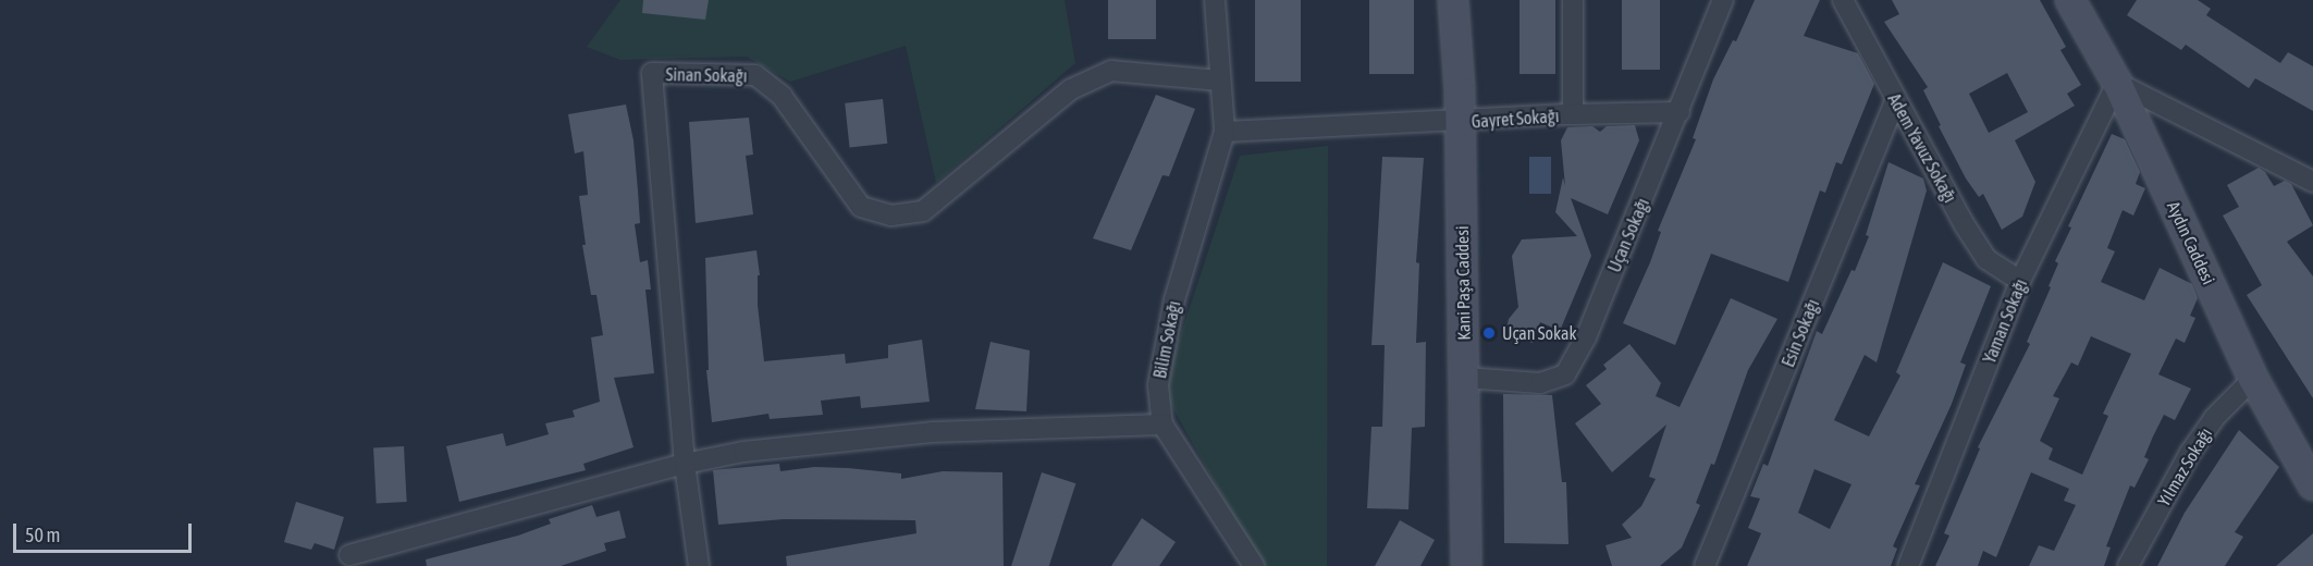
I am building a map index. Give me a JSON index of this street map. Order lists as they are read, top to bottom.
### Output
{
  "streets": {
    "street": [
      "Sinan Sokağı",
      "Gayret Sokağı",
      "Adem Yavuz Sokağı",
      "Uçan Sokağı",
      "Aydın Caddesi",
      "Kani Paşa Caddesi",
      "Yaman Sokağı",
      "Esin Sokağı",
      "Bilim Sokağı",
      "Yılmaz Sokağı"
    ]
  },
  "crossings": [
    ["Gayret Sokağı", "Kani Paşa Caddesi"],
    ["Gayret Sokağı", "Bilim Sokağı"],
    ["Adem Yavuz Sokağı", "Yaman Sokağı"],
    ["Adem Yavuz Sokağı", "Esin Sokağı"],
    ["Uçan Sokağı", "Kani Paşa Caddesi"],
    ["Aydın Caddesi", "Yaman Sokağı"],
    ["Aydın Caddesi", "Yılmaz Sokağı"]
  ],
  "places": ["Uçan Sokak"],
  "scale_bar": "50 m"
}
